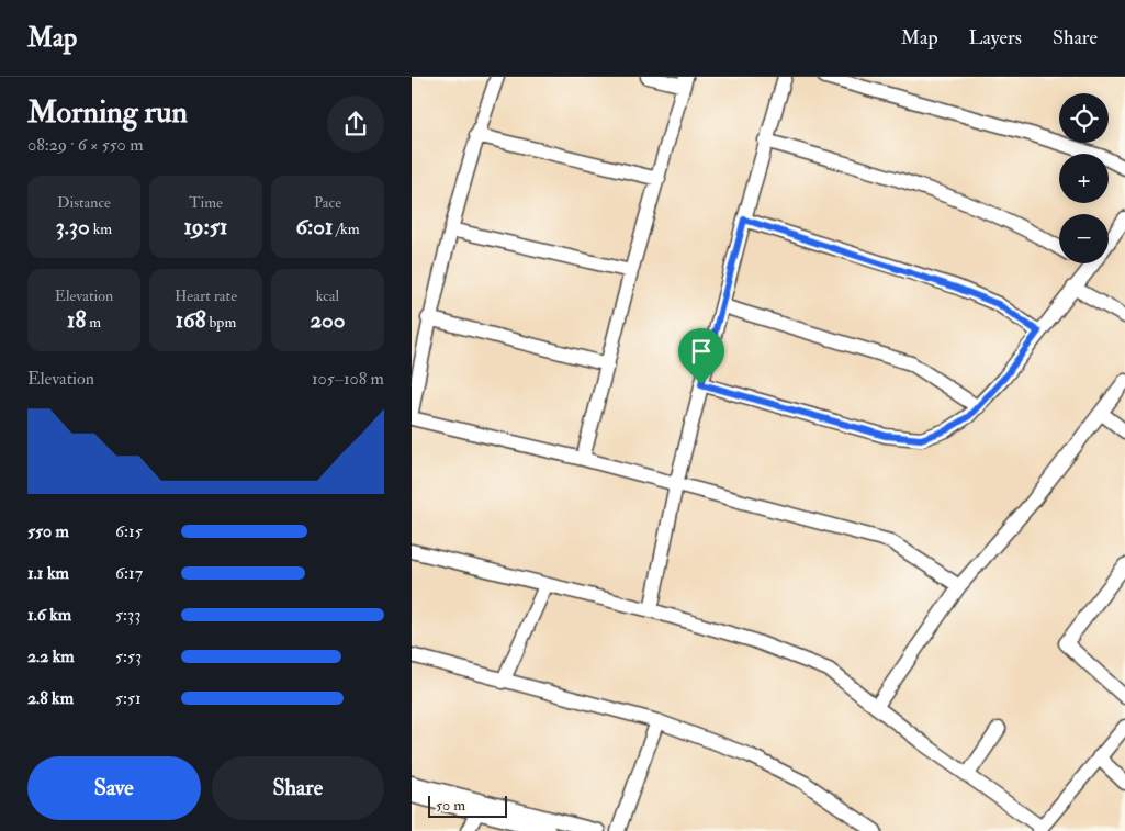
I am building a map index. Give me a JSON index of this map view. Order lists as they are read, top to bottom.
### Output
{
  "scale_bar": "50 m",
  "page": {
    "header": "Map",
    "nav": ["Map", "Layers", "Share"],
    "heading": ["Morning run", "08:29 · 6 × 550 m"],
    "map_buttons": ["+", "−"],
    "stats": [
      ["Distance", "3.30 km"],
      ["Time", "19:51"],
      ["Pace", "6:01 /km"],
      ["Elevation", "18 m"],
      ["Heart rate", "168 bpm"],
      ["kcal", "200"]
    ],
    "chart": ["Elevation", "105–108 m"],
    "list": [
      {
        "name": "550 m",
        "note": "6:15"
      },
      {
        "name": "1.1 km",
        "note": "6:17"
      },
      {
        "name": "1.6 km",
        "note": "5:33"
      },
      {
        "name": "2.2 km",
        "note": "5:53"
      },
      {
        "name": "2.8 km",
        "note": "5:51"
      }
    ],
    "buttons": ["Save", "Share"],
    "scale": "50 m"
  }
}
